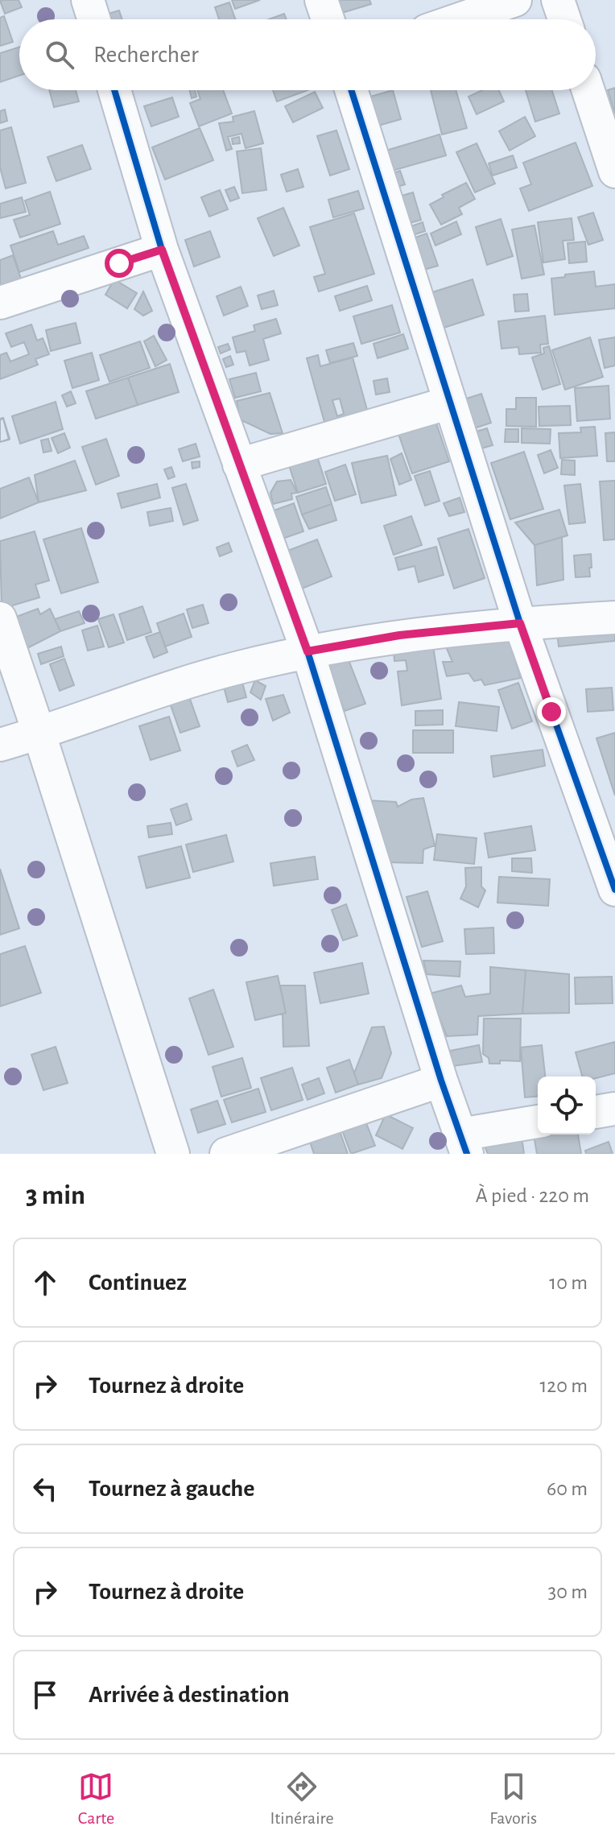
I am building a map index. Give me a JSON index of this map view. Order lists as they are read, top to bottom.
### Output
{
  "page": {
    "search": "Rechercher",
    "heading": ["3 min", "À pied · 220 m"],
    "list": [
      ["Continuez", "10 m"],
      ["Tournez à droite", "120 m"],
      ["Tournez à gauche", "60 m"],
      ["Tournez à droite", "30 m"],
      "Arrivée à destination"
    ],
    "nav": ["Carte", "Itinéraire", "Favoris"]
  }
}
